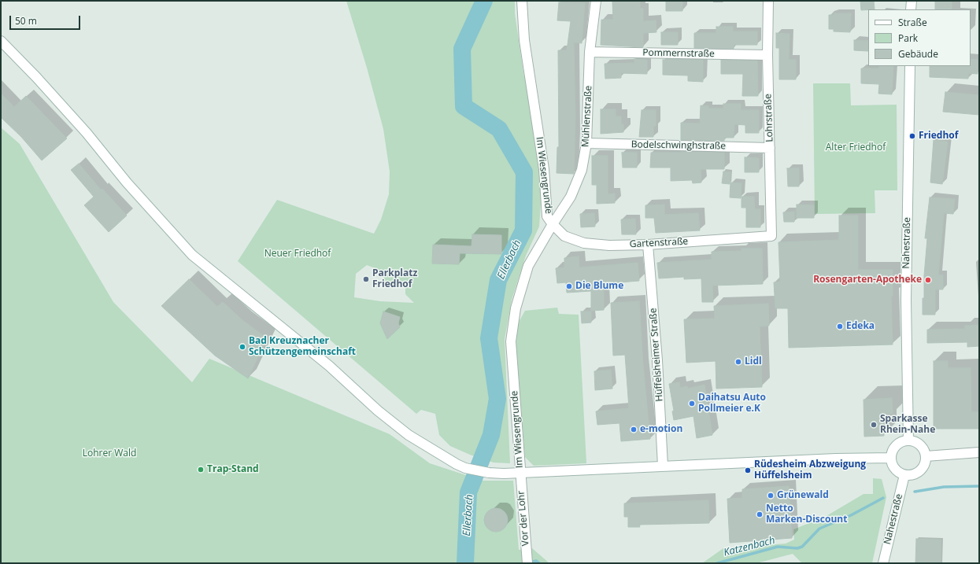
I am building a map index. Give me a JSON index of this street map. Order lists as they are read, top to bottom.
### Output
{
  "streets": {
    "street": [
      "Pommernstraße",
      "Mühlenstraße",
      "Lohrstraße",
      "Bodelschwinghstraße",
      "Im Wiesengrunde",
      "Gartenstraße",
      "Nahestraße",
      "Hüffelsheimer Straße",
      "Vor der Lohr"
    ]
  },
  "crossings": [
    ["Pommernstraße", "Mühlenstraße"],
    ["Pommernstraße", "Lohrstraße"],
    ["Mühlenstraße", "Bodelschwinghstraße"],
    ["Mühlenstraße", "Im Wiesengrunde"],
    ["Mühlenstraße", "Gartenstraße"],
    ["Lohrstraße", "Bodelschwinghstraße"],
    ["Lohrstraße", "Gartenstraße"],
    ["Im Wiesengrunde", "Gartenstraße"],
    ["Im Wiesengrunde", "Vor der Lohr"],
    ["Gartenstraße", "Hüffelsheimer Straße"]
  ],
  "water": ["Ellerbach", "Katzenbach"],
  "parks": ["Alter Friedhof", "Neuer Friedhof", "Lohrer Wald"],
  "places": [
    "Friedhof",
    "Parkplatz Friedhof",
    "Rosengarten-Apotheke",
    "Die Blume",
    "Edeka",
    "Bad Kreuznacher Schützengemeinschaft",
    "Lidl",
    "Daihatsu Auto Pollmeier e.K",
    "Sparkasse Rhein-Nahe",
    "e-motion",
    "Trap-Stand",
    "Rüdesheim Abzweigung Hüffelsheim",
    "Grünewald",
    "Netto Marken-Discount"
  ],
  "legend": ["Straße", "Park", "Gebäude"],
  "scale_bar": "50 m"
}
